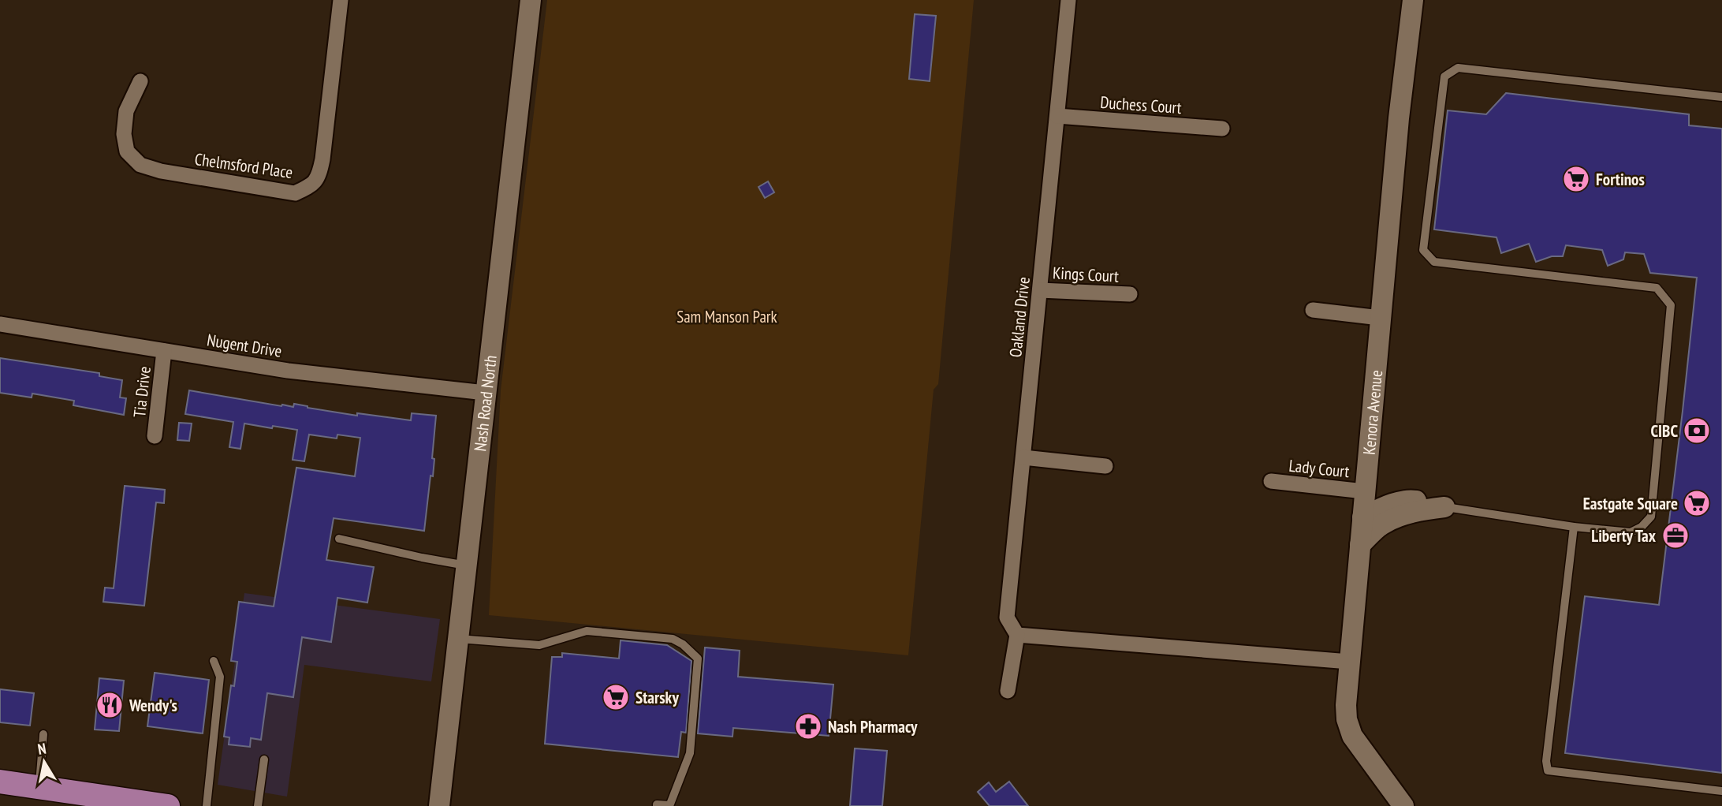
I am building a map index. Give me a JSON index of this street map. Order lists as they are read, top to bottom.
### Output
{
  "streets": {
    "street": [
      "Duchess Court",
      "Chelmsford Place",
      "Kings Court",
      "Oakland Drive",
      "Nugent Drive",
      "Tia Drive",
      "Nash Road North",
      "Kenora Avenue",
      "Lady Court"
    ]
  },
  "crossings": [
    ["Duchess Court", "Oakland Drive"],
    ["Kings Court", "Oakland Drive"],
    ["Nugent Drive", "Tia Drive"],
    ["Nugent Drive", "Nash Road North"],
    ["Kenora Avenue", "Lady Court"]
  ],
  "parks": ["Sam Manson Park"],
  "places": {
    "supermarket": ["Fortinos", "Eastgate Square", "Starsky"],
    "bank": ["CIBC"],
    "office": ["Liberty Tax"],
    "restaurant": ["Wendy's"],
    "pharmacy": ["Nash Pharmacy"]
  },
  "north": "top"
}
